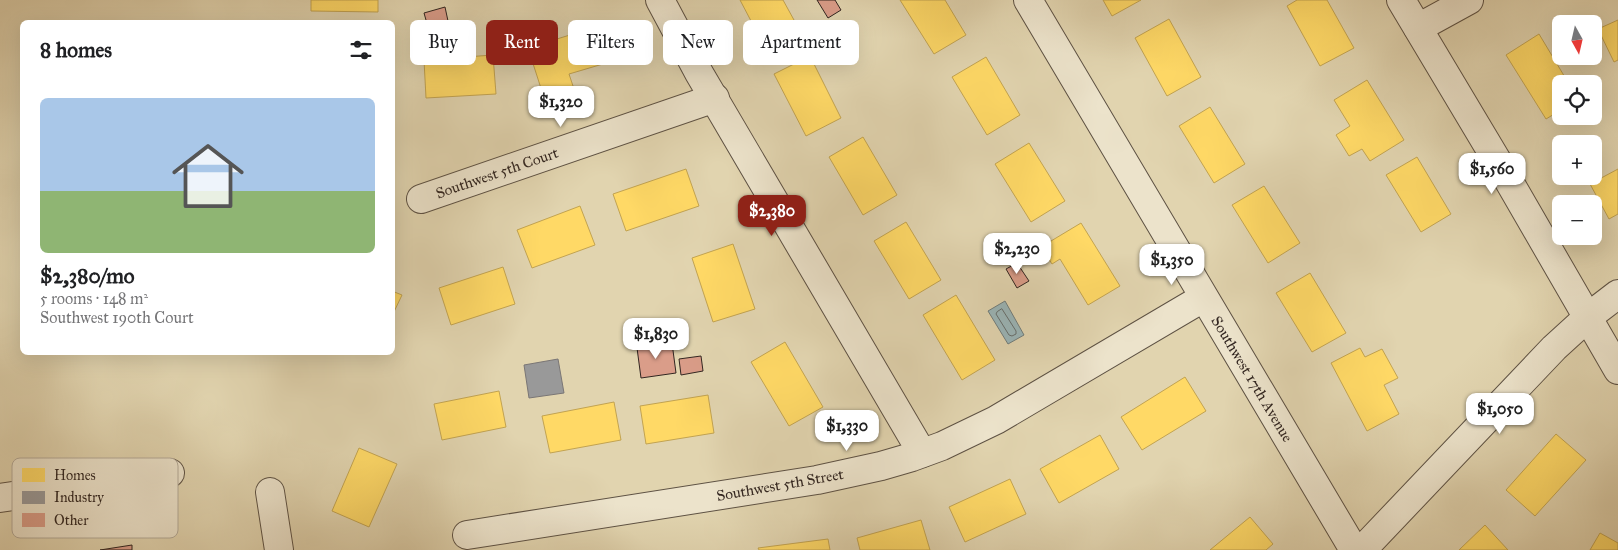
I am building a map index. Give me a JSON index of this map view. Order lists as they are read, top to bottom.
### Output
{
  "streets": {
    "street": ["Southwest 5th Court", "Southwest 17th Avenue", "Southwest 5th Street"]
  },
  "crossings": [
    ["Southwest 17th Avenue", "Southwest 5th Street"]
  ],
  "legend": ["Homes", "Industry", "Other"],
  "north": "bottom",
  "page": {
    "map_buttons": ["+", "−"],
    "chip": [
      "Buy",
      "Rent",
      "Filters",
      "New",
      "Apartment"
    ],
    "heading": "8 homes",
    "list": [
      {
        "name": "$2,380/mo",
        "note": "5 rooms · 148 m² · Southwest 190th Court"
      }
    ],
    "price": [
      "$1,320",
      "$1,560",
      "$2,380",
      "$2,230",
      "$1,350",
      "$1,830",
      "$1,050",
      "$1,330"
    ]
  }
}
